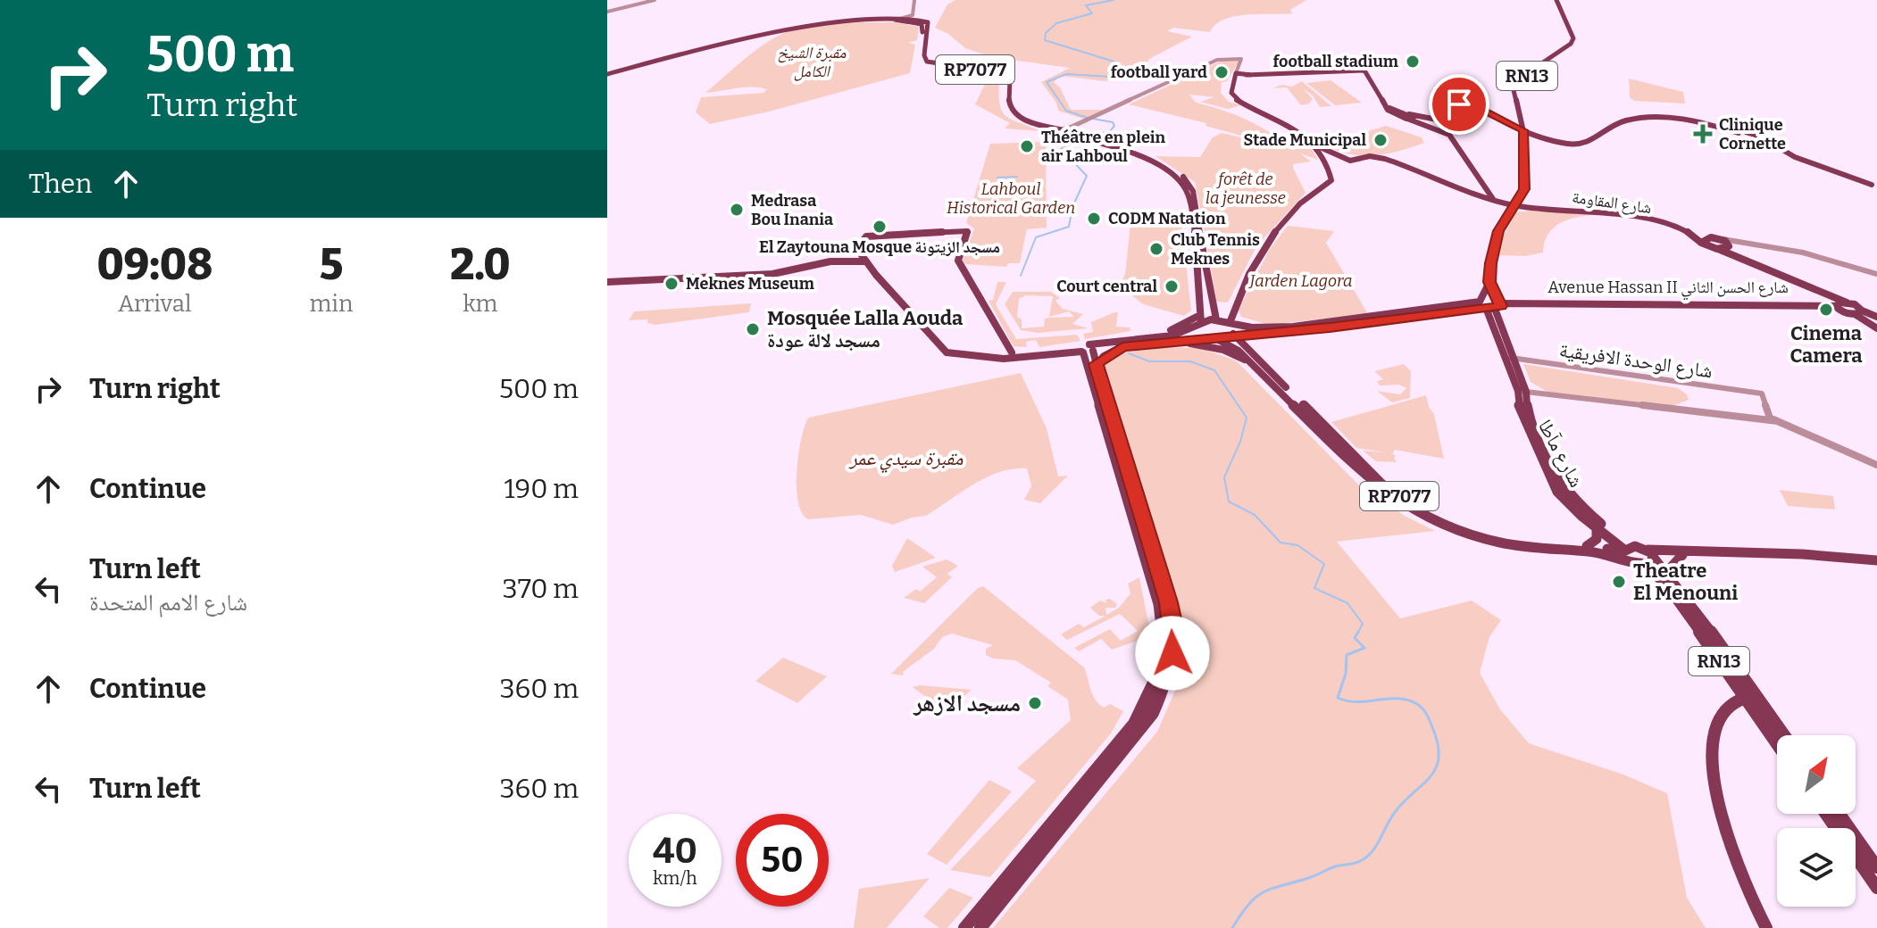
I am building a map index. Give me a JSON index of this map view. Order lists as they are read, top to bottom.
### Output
{
  "streets": {
    "main road": [
      "RP7077",
      "RN13",
      "شارع المقاومة",
      "Avenue Hassan II شارع الحسن الثاني",
      "شارع مآطا"
    ],
    "street": ["شارع الوحدة الافريقية"]
  },
  "crossings": [
    ["RP7077", "RN13"],
    ["RP7077", "شارع مآطا"],
    ["RN13", "شارع المقاومة"],
    ["RN13", "Avenue Hassan II شارع الحسن الثاني"],
    ["RN13", "شارع الوحدة الافريقية"],
    ["RN13", "شارع مآطا"]
  ],
  "parks": [
    "مقبرة الشيخ الكامل",
    "forêt de la jeunesse",
    "Lahboul Historical Garden",
    "Jarden Lagora",
    "مقبرة سيدي عمر"
  ],
  "places": {
    "other": [
      "football stadium",
      "football yard",
      "Stade Municipal",
      "Théâtre en plein air Lahboul",
      "Medrasa Bou Inania",
      "CODM Natation",
      "El Zaytouna Mosque مسجد الزيتونة",
      "Club Tennis Meknes",
      "Meknes Museum",
      "Court central",
      "Cinema Camera",
      "Mosquée Lalla Aouda مسجد لالة عودة",
      "Theatre El Menouni",
      "مسجد الازهر"
    ],
    "health": ["Clinique Cornette"]
  },
  "north": "top right",
  "page": {
    "turn": ["500 m", "Turn right"],
    "then": "Then",
    "eta": [
      "09:08",
      "Arrival",
      "5",
      "min",
      "2.0",
      "km"
    ],
    "list": [
      {
        "name": "Turn right",
        "value": "500 m"
      },
      {
        "name": "Continue",
        "value": "190 m"
      },
      {
        "name": "Turn left",
        "note": "شارع الامم المتحدة",
        "value": "370 m"
      },
      {
        "name": "Continue",
        "value": "360 m"
      },
      {
        "name": "Turn left",
        "value": "360 m"
      }
    ],
    "speed": "40 km/h",
    "limit": "50"
  }
}
